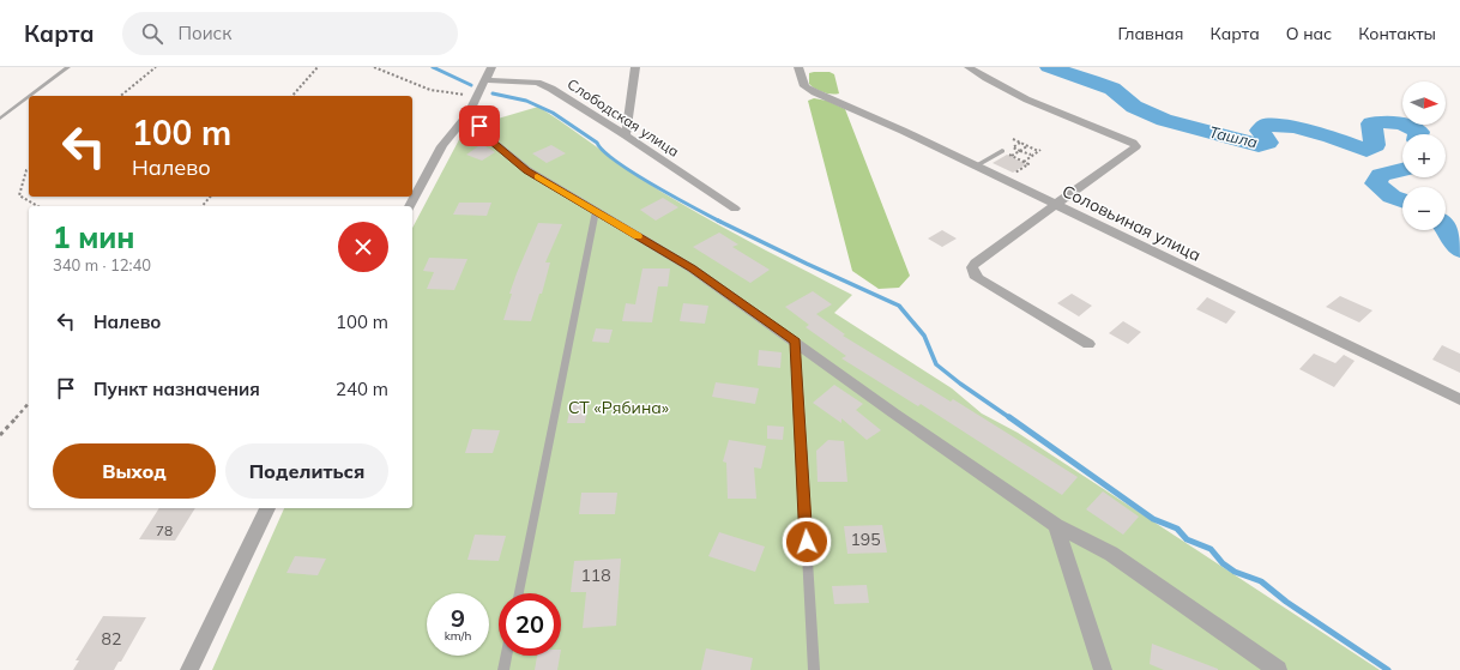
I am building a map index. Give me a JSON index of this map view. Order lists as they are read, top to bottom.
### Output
{
  "streets": {
    "street": ["Слободская улица", "Соловьиная улица"]
  },
  "water": ["Ташла"],
  "parks": ["СТ «Рябина»"],
  "house_numbers": [
    "78",
    "195",
    "118",
    "82"
  ],
  "north": "right",
  "page": {
    "header": "Карта",
    "search": "Поиск",
    "nav": [
      "Главная",
      "Карта",
      "О нас",
      "Контакты"
    ],
    "map_buttons": ["+", "−"],
    "turn": ["100 m", "Налево"],
    "heading": ["1 мин", "340 m · 12:40"],
    "list": [
      {
        "name": "Налево",
        "value": "100 m"
      },
      {
        "name": "Пункт назначения",
        "value": "240 m"
      }
    ],
    "buttons": ["Выход", "Поделиться"],
    "speed": "9 km/h",
    "limit": "20"
  }
}
